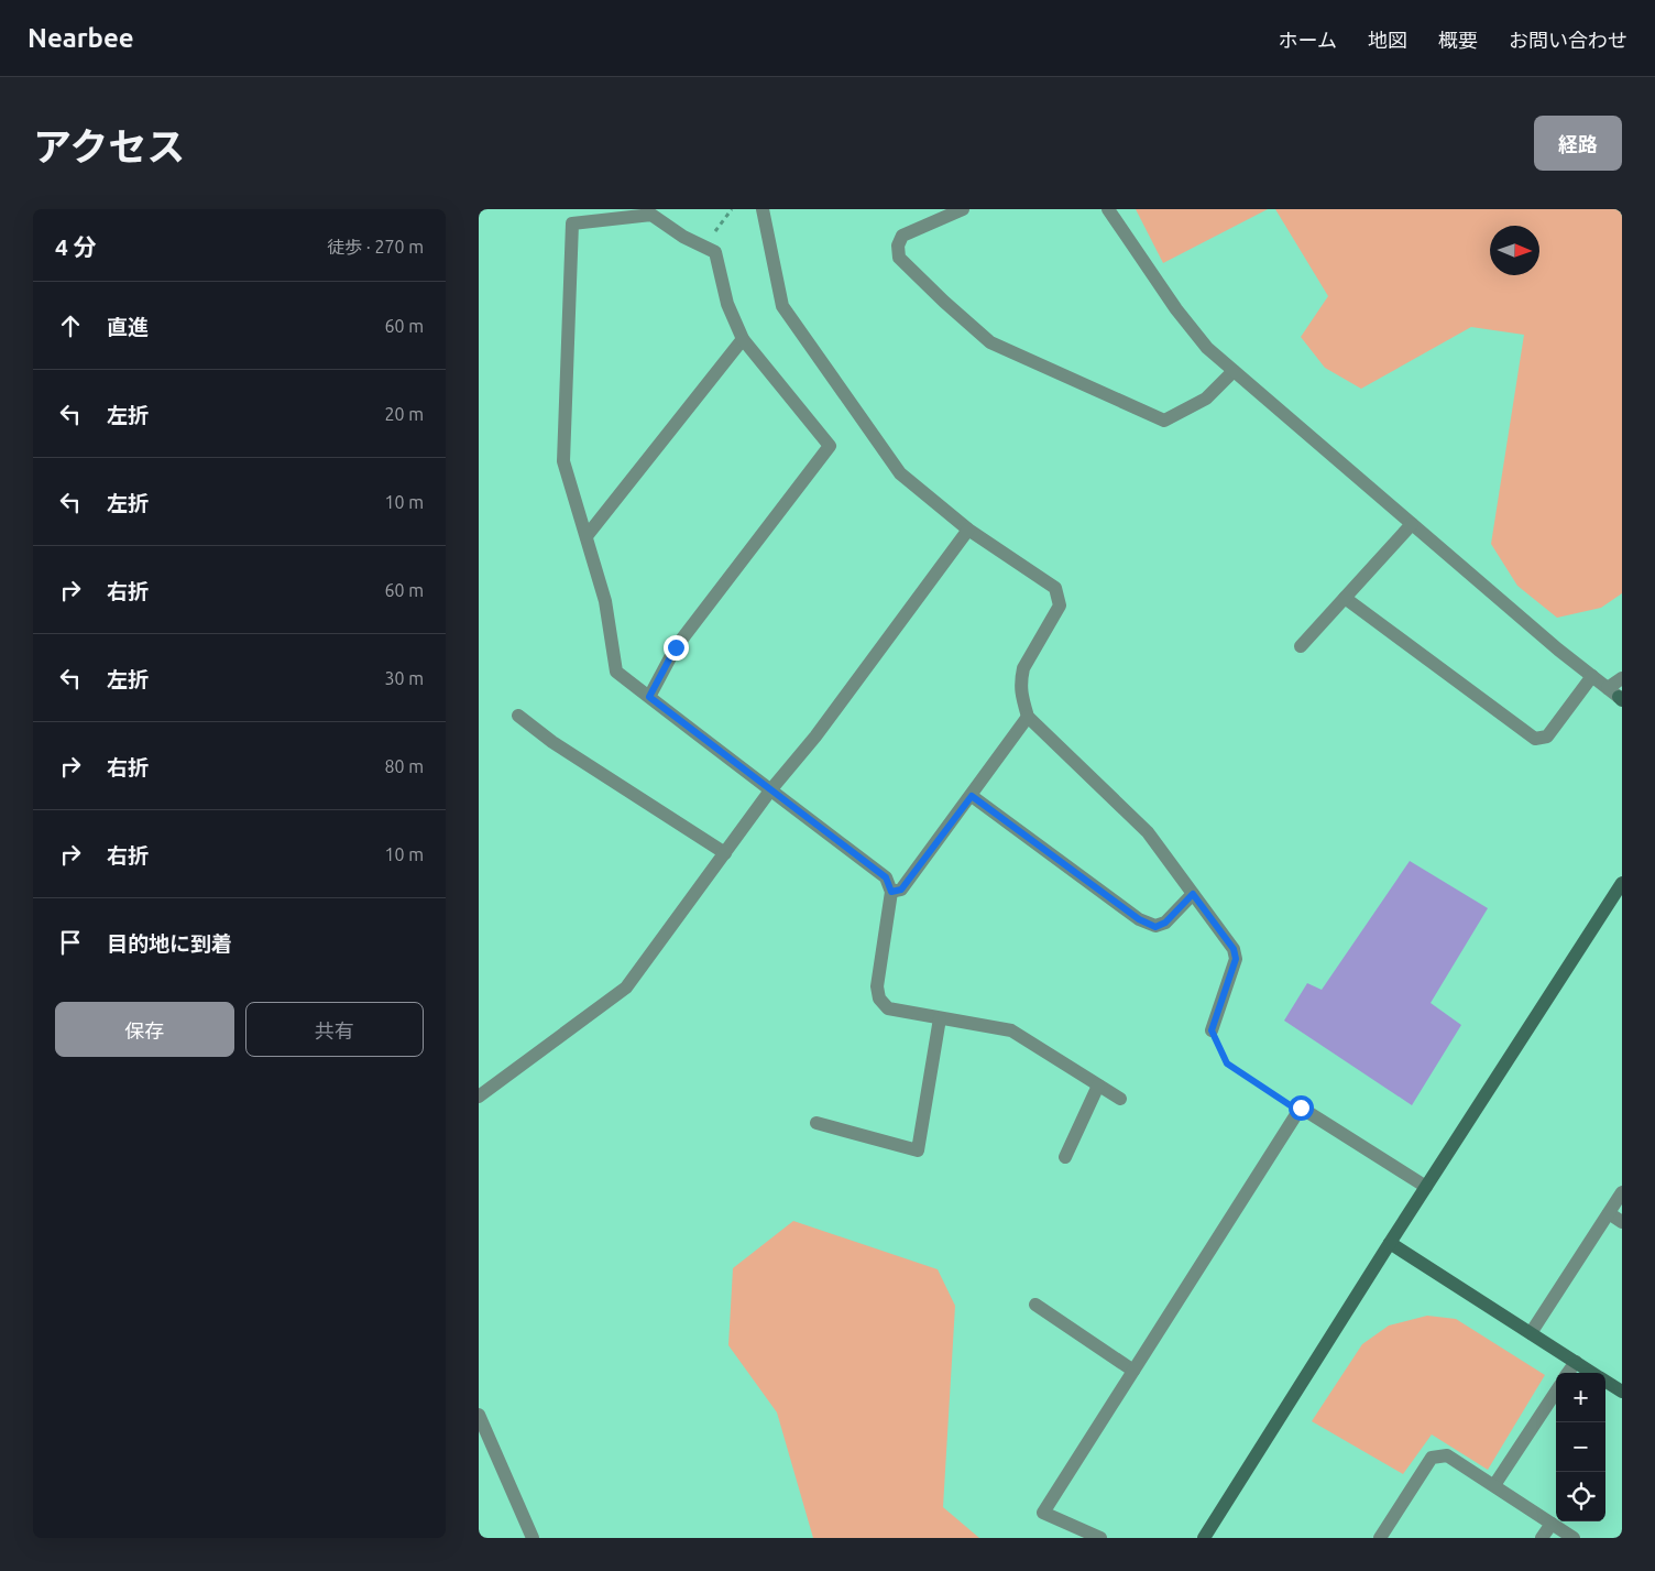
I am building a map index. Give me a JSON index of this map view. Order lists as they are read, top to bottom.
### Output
{
  "north": "right",
  "page": {
    "header": "Nearbee",
    "nav": [
      "ホーム",
      "地図",
      "概要",
      "お問い合わせ"
    ],
    "title": "アクセス",
    "buttons": [
      "経路",
      ["保存", "共有"]
    ],
    "heading": ["4 分", "徒歩 · 270 m"],
    "list": [
      ["直進", "60 m"],
      ["左折", "20 m"],
      ["左折", "10 m"],
      ["右折", "60 m"],
      ["左折", "30 m"],
      ["右折", "80 m"],
      ["右折", "10 m"],
      "目的地に到着"
    ],
    "map_buttons": ["+", "−"]
  }
}
